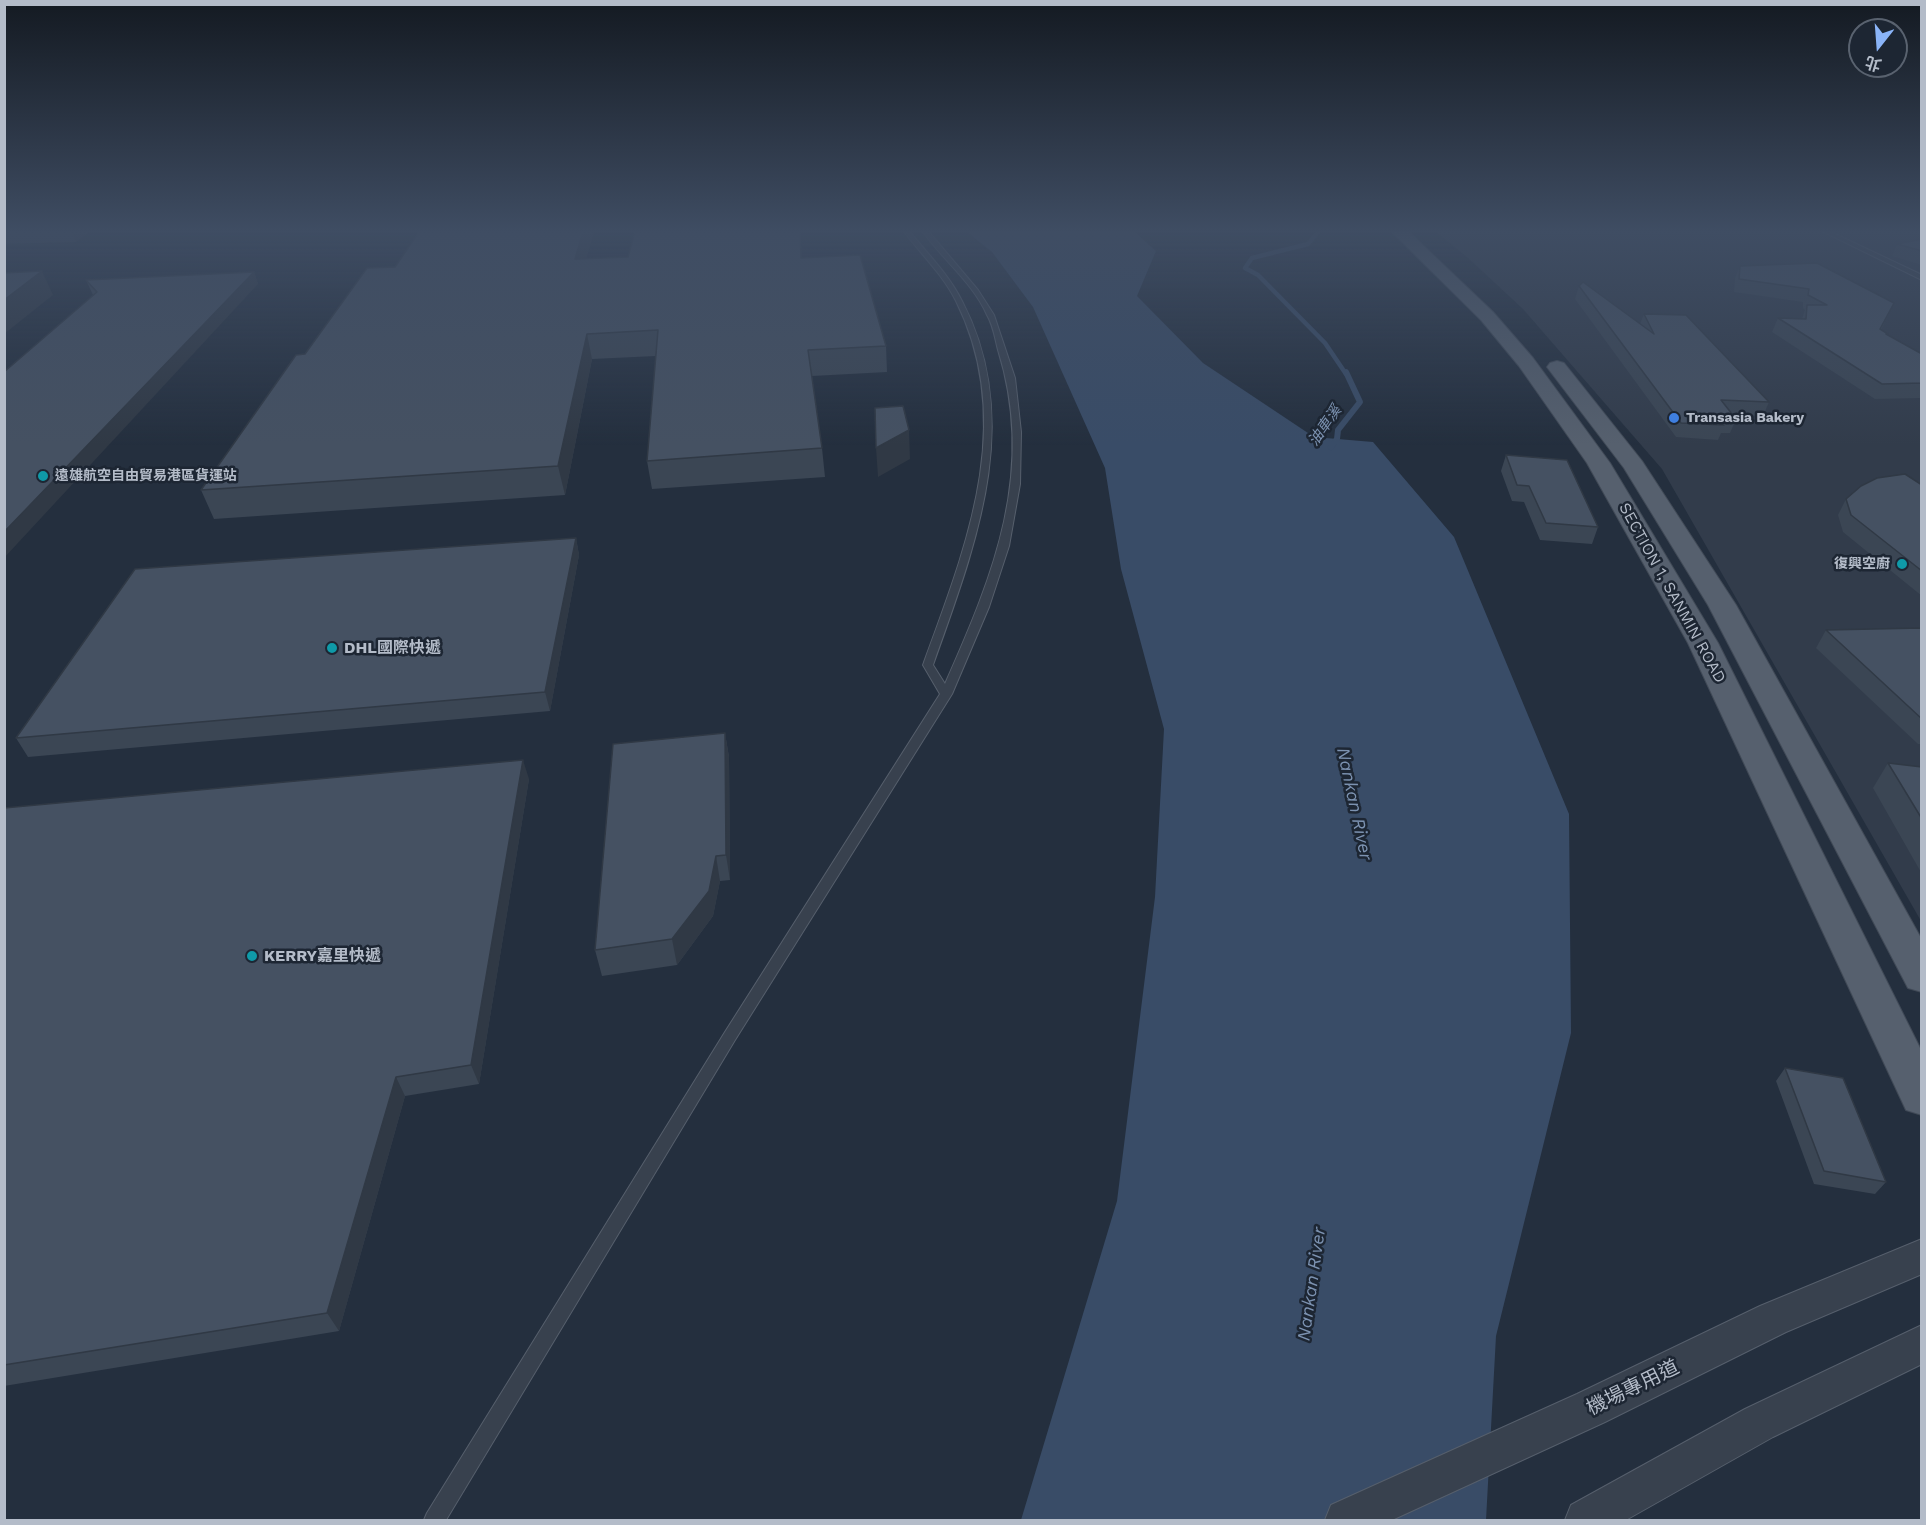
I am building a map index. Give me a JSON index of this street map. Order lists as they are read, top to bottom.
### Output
{
  "streets": {
    "main road": ["SECTION 1, SANMIN ROAD"],
    "street": ["機場專用道"]
  },
  "water": ["油車溪", "Nankan River"],
  "places": [
    "Transasia Bakery",
    "遠雄航空自由貿易港區貨運站",
    "復興空廚",
    "DHL國際快遞",
    "KERRY嘉里快遞"
  ],
  "north": "bottom"
}
